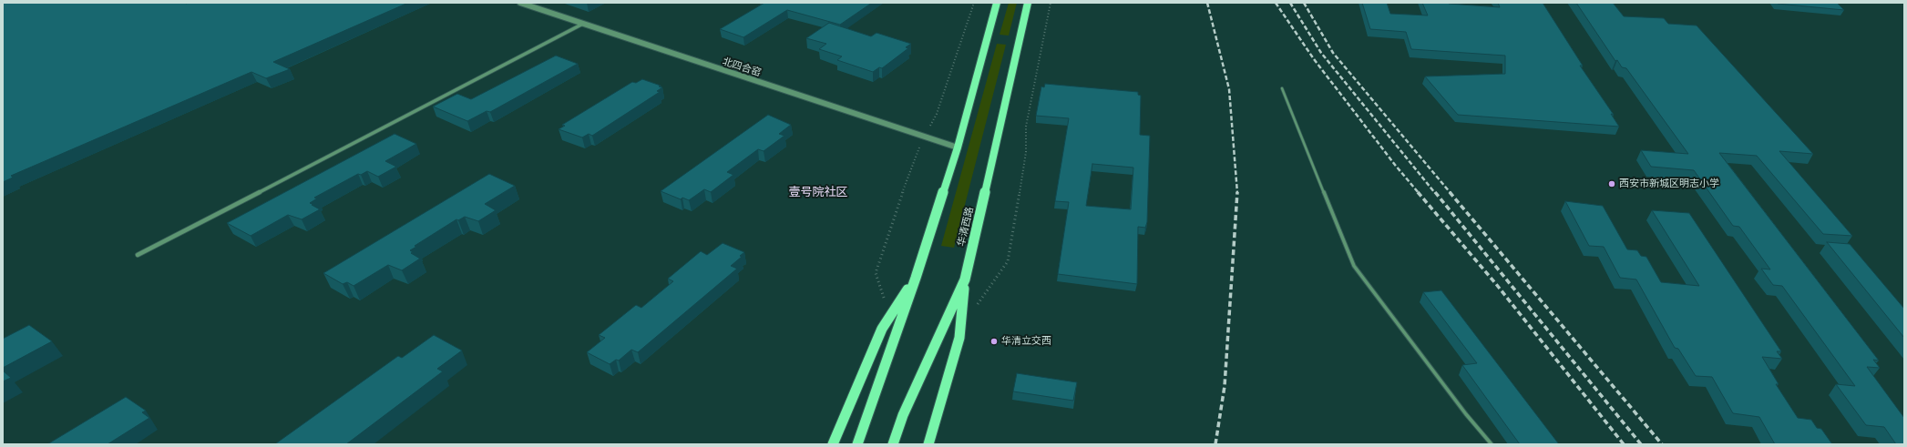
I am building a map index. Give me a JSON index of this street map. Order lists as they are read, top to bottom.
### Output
{
  "streets": {
    "main road": ["华清西路"],
    "street": ["北四合窑"]
  },
  "districts": ["壹号院社区"],
  "places": ["西安市新城区明志小学", "华清立交西"]
}
